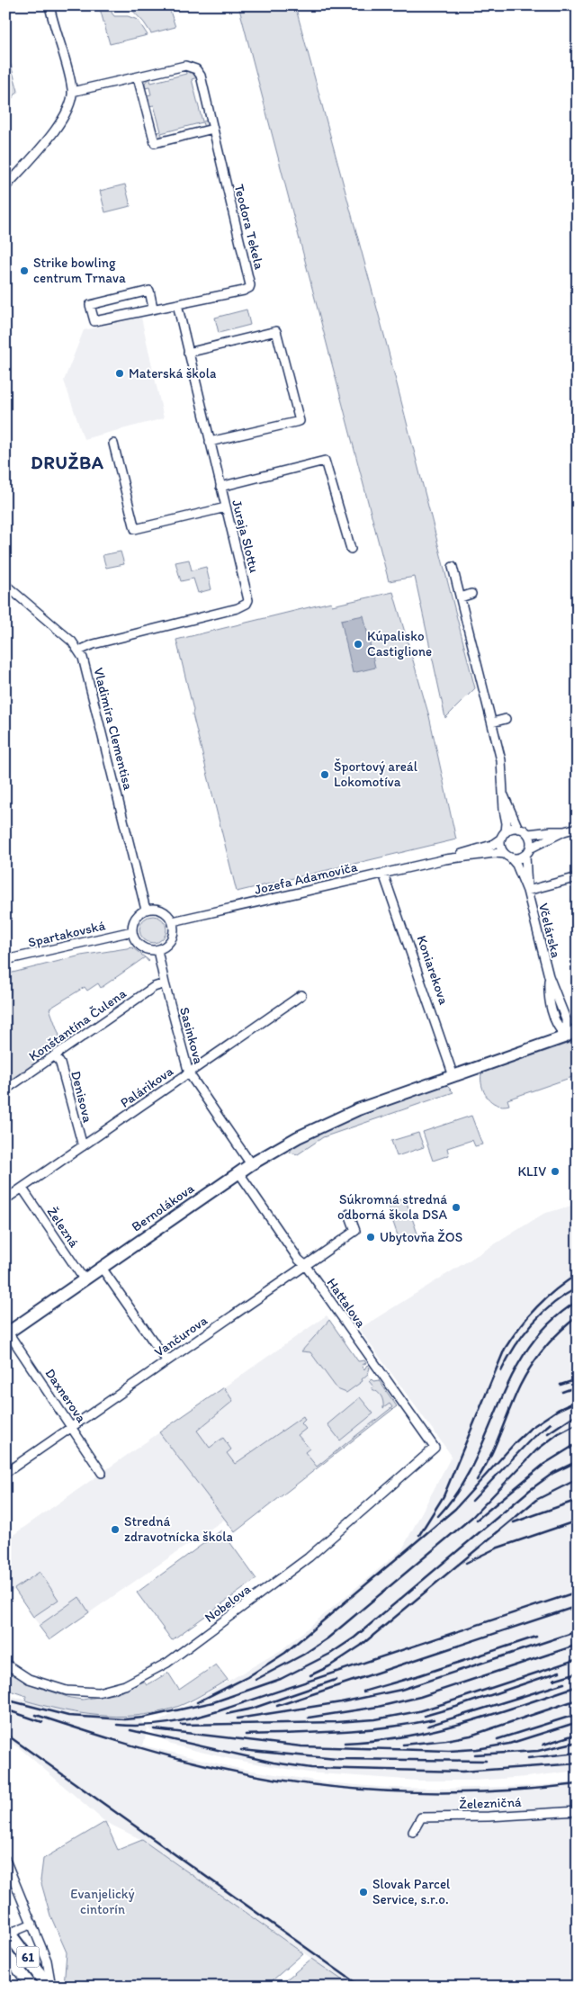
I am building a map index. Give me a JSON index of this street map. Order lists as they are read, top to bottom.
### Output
{
  "streets": {
    "main road": ["61"],
    "street": [
      "Teodora Tekela",
      "Juraja Slottu",
      "Vladimíra Clementisa",
      "Jozefa Adamoviča",
      "Včelárska",
      "Spartakovská",
      "Koniarekova",
      "Konštantína Čulena",
      "Sasinkova",
      "Palárikova",
      "Denisova",
      "Bernolákova",
      "Železná",
      "Hattalova",
      "Vančurova",
      "Daxnerova",
      "Nobelova",
      "Železničná"
    ]
  },
  "crossings": [
    ["Teodora Tekela", "Juraja Slottu"],
    ["Juraja Slottu", "Vladimíra Clementisa"],
    ["Vladimíra Clementisa", "Jozefa Adamoviča"],
    ["Vladimíra Clementisa", "Spartakovská"],
    ["Vladimíra Clementisa", "Sasinkova"],
    ["Jozefa Adamoviča", "Včelárska"],
    ["Jozefa Adamoviča", "Spartakovská"],
    ["Jozefa Adamoviča", "Koniarekova"],
    ["Jozefa Adamoviča", "Sasinkova"],
    ["Spartakovská", "Sasinkova"],
    ["Koniarekova", "Bernolákova"],
    ["Konštantína Čulena", "Sasinkova"],
    ["Konštantína Čulena", "Denisova"],
    ["Sasinkova", "Palárikova"],
    ["Sasinkova", "Bernolákova"],
    ["Palárikova", "Denisova"],
    ["Palárikova", "Železná"],
    ["Bernolákova", "Železná"],
    ["Bernolákova", "Hattalova"],
    ["Bernolákova", "Daxnerova"],
    ["Hattalova", "Vančurova"],
    ["Hattalova", "Nobelova"],
    ["Vančurova", "Daxnerova"]
  ],
  "districts": ["DRUŽBA"],
  "parks": ["Evanjelický cintorín"],
  "places": [
    "Strike bowling centrum Trnava",
    "Materská škola",
    "Kúpalisko Castiglione",
    "Športový areál Lokomotíva",
    "KLIV",
    "Súkromná stredná odborná škola DSA",
    "Ubytovňa ŽOS",
    "Stredná zdravotnícka škola",
    "Slovak Parcel Service, s.r.o."
  ]
}
